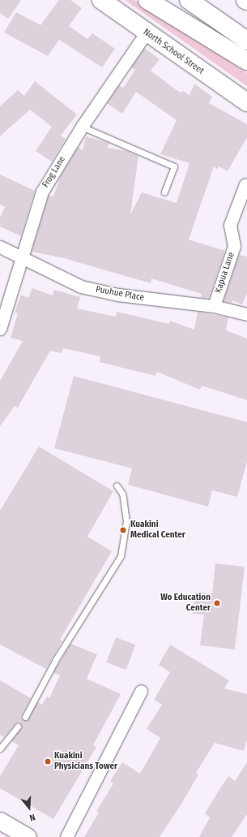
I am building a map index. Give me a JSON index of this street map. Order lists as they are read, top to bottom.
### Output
{
  "streets": {
    "main road": ["North School Street"],
    "street": ["Frog Lane", "Kapua Lane", "Puuhue Place"]
  },
  "crossings": [
    ["North School Street", "Frog Lane"],
    ["Frog Lane", "Puuhue Place"],
    ["Kapua Lane", "Puuhue Place"]
  ],
  "places": ["Kuakini Medical Center", "Wo Education Center", "Kuakini Physicians Tower"],
  "north": "bottom"
}
